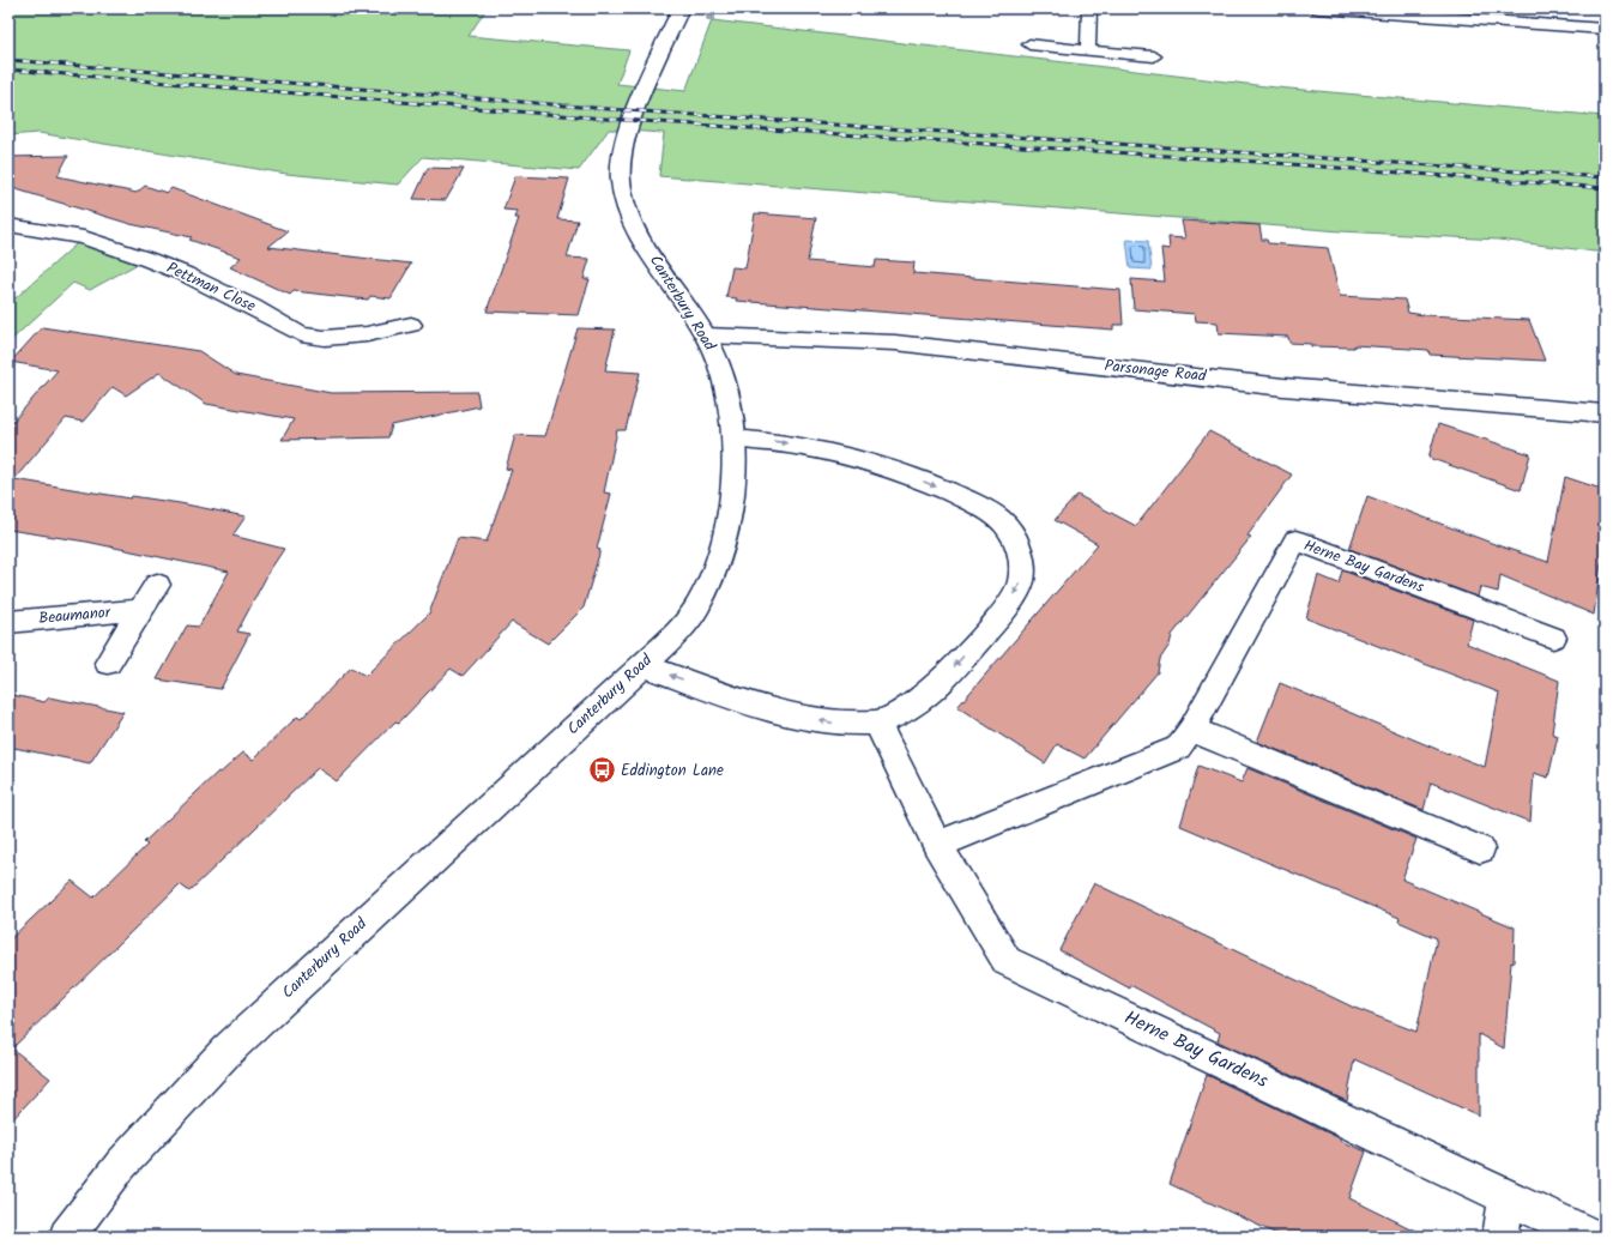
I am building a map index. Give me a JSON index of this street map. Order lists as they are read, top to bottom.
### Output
{
  "streets": {
    "street": [
      "Pettman Close",
      "Canterbury Road",
      "Parsonage Road",
      "Herne Bay Gardens",
      "Beaumanor"
    ]
  },
  "crossings": [
    ["Canterbury Road", "Parsonage Road"]
  ],
  "places": {
    "bus stop": ["Eddington Lane"]
  }
}
